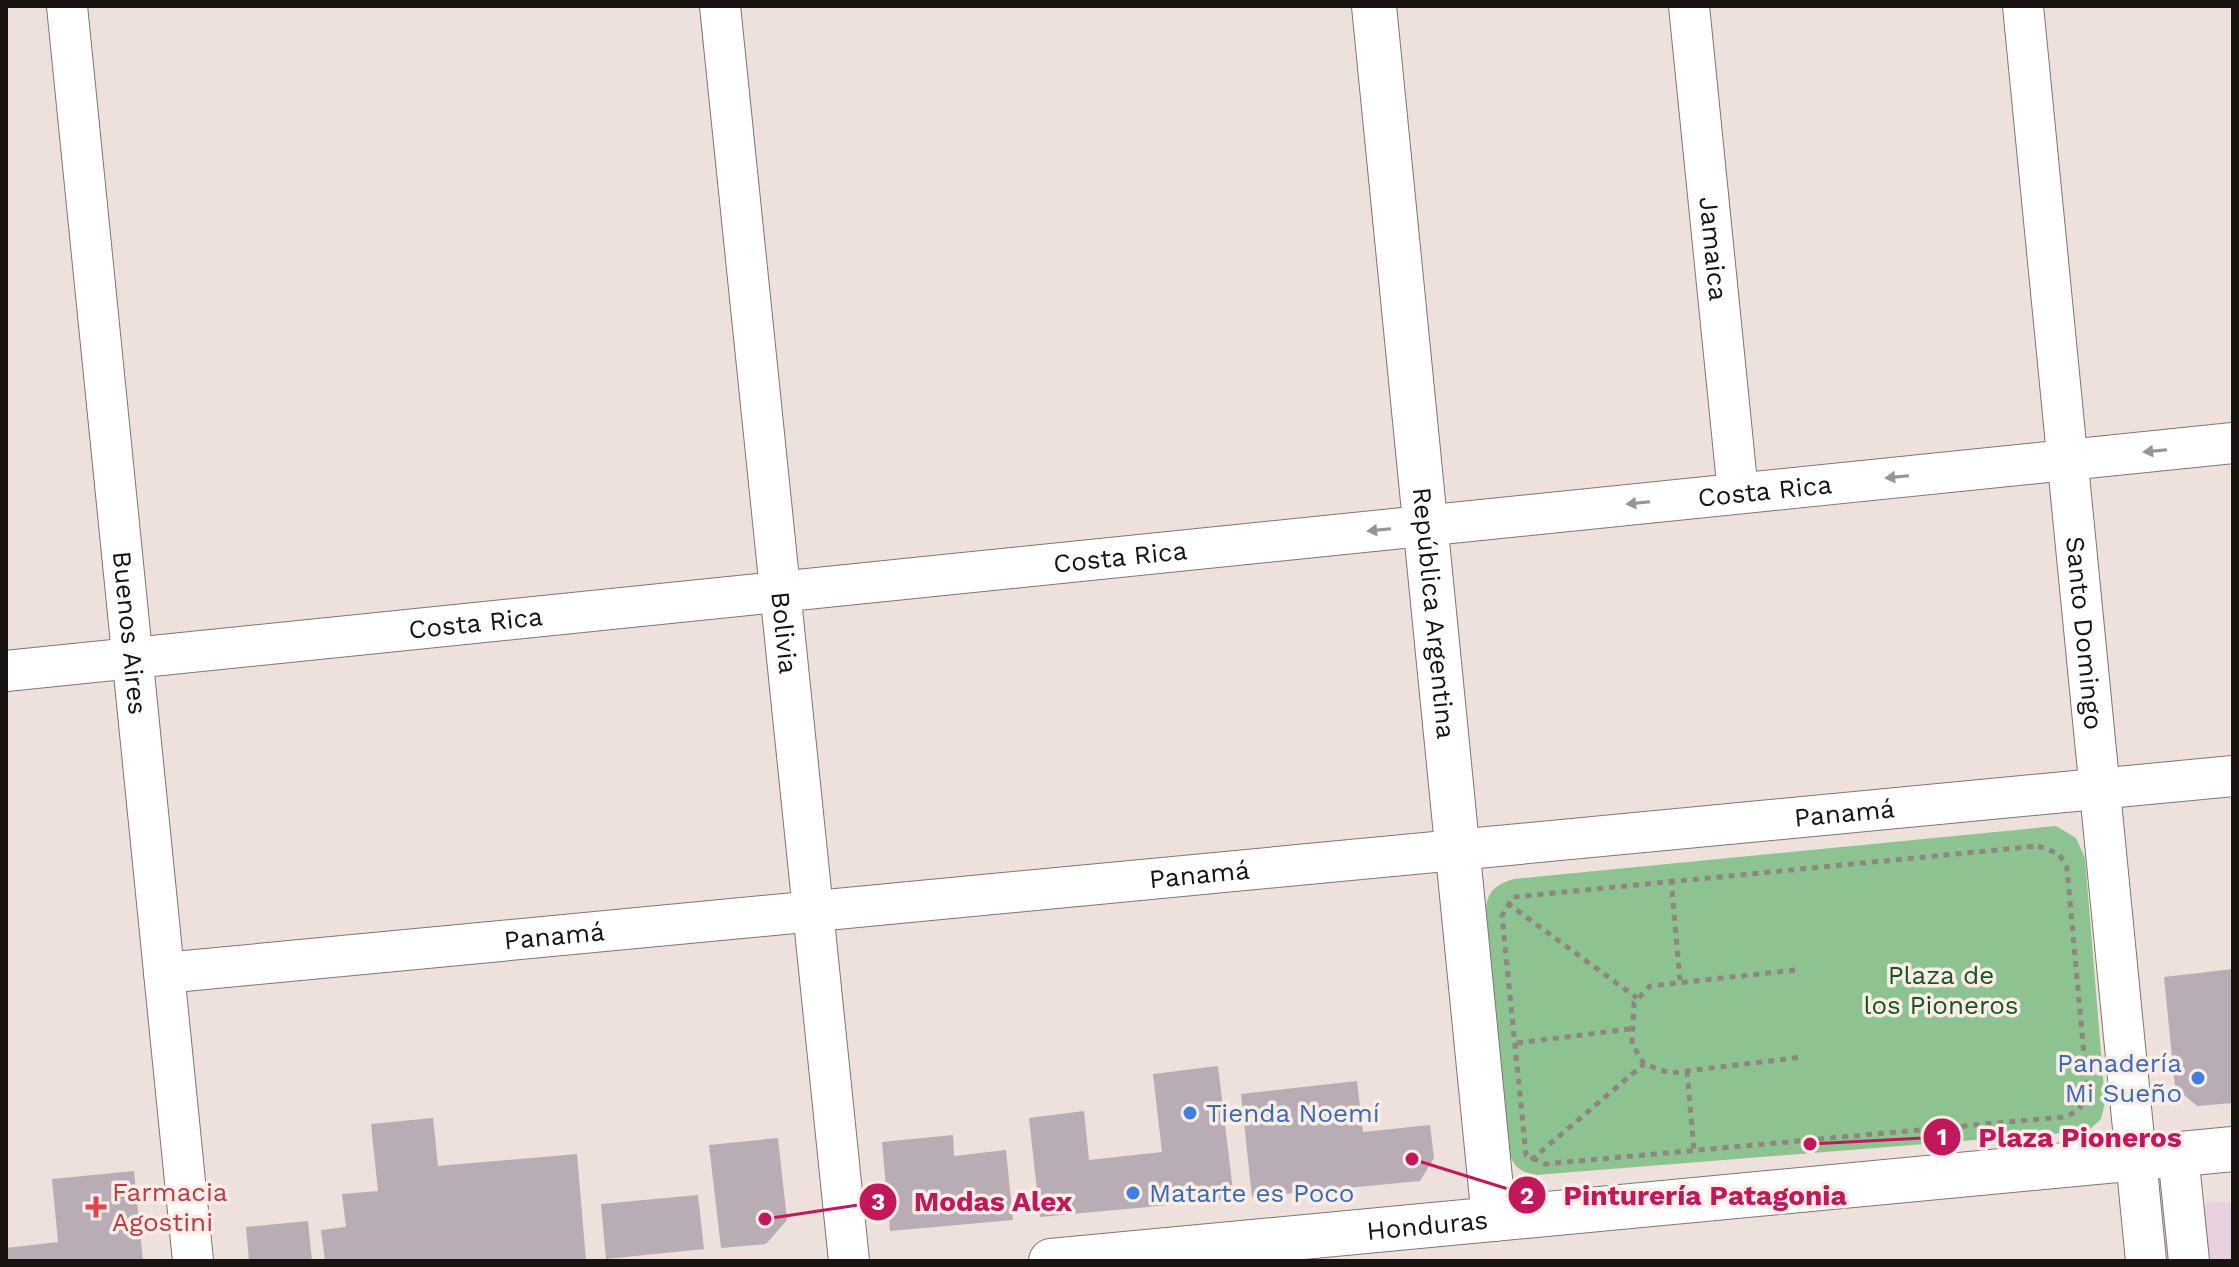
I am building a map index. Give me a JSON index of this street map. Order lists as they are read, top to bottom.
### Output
{
  "streets": {
    "street": [
      "Jamaica",
      "Costa Rica",
      "República Argentina",
      "Bolivia",
      "Buenos Aires",
      "Santo Domingo",
      "Panamá",
      "Honduras"
    ]
  },
  "crossings": [
    ["Jamaica", "Costa Rica"],
    ["Costa Rica", "República Argentina"],
    ["Costa Rica", "Bolivia"],
    ["Costa Rica", "Buenos Aires"],
    ["Costa Rica", "Santo Domingo"],
    ["República Argentina", "Panamá"],
    ["República Argentina", "Honduras"],
    ["Bolivia", "Panamá"],
    ["Buenos Aires", "Panamá"],
    ["Santo Domingo", "Panamá"],
    ["Santo Domingo", "Honduras"]
  ],
  "one_way": ["Costa Rica"],
  "parks": ["Plaza de los Pioneros"],
  "places": {
    "other": [
      "Panadería Mi Sueño",
      "Tienda Noemí",
      "Plaza Pioneros",
      "Pinturería Patagonia",
      "Matarte es Poco",
      "Modas Alex"
    ],
    "health": ["Farmacia Agostini"]
  }
}
